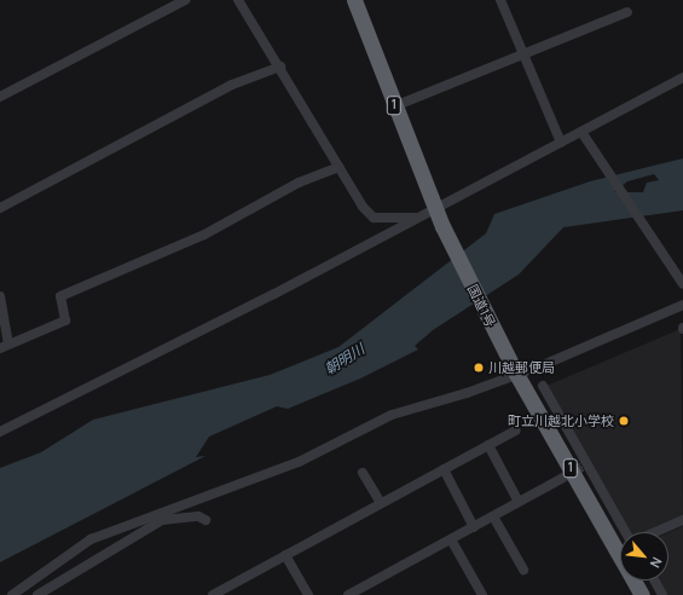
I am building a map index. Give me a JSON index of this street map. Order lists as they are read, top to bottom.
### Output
{
  "streets": {
    "highway": ["1", "国道1号"]
  },
  "water": ["朝明川"],
  "places": ["川越郵便局", "町立川越北小学校"],
  "north": "bottom right"
}
